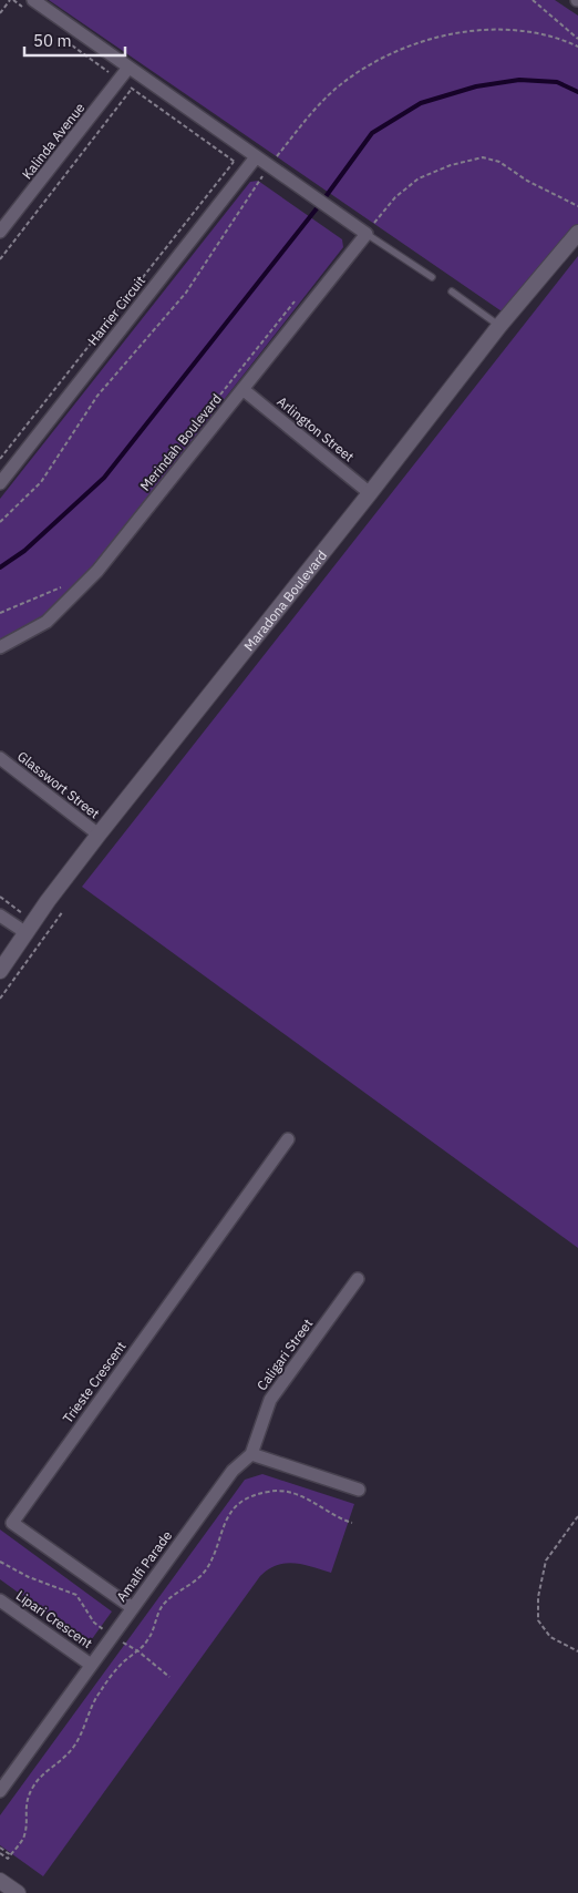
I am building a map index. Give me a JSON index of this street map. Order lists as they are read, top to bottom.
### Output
{
  "streets": {
    "street": [
      "Kalinda Avenue",
      "Harrier Circuit",
      "Arlington Street",
      "Merindah Boulevard",
      "Maradona Boulevard",
      "Glasswort Street",
      "Caligari Street",
      "Trieste Crescent",
      "Amalfi Parade",
      "Lipari Crescent"
    ]
  },
  "crossings": [
    ["Arlington Street", "Merindah Boulevard"],
    ["Arlington Street", "Maradona Boulevard"],
    ["Maradona Boulevard", "Glasswort Street"],
    ["Caligari Street", "Amalfi Parade"],
    ["Trieste Crescent", "Amalfi Parade"],
    ["Amalfi Parade", "Lipari Crescent"]
  ],
  "scale_bar": "50 m"
}
